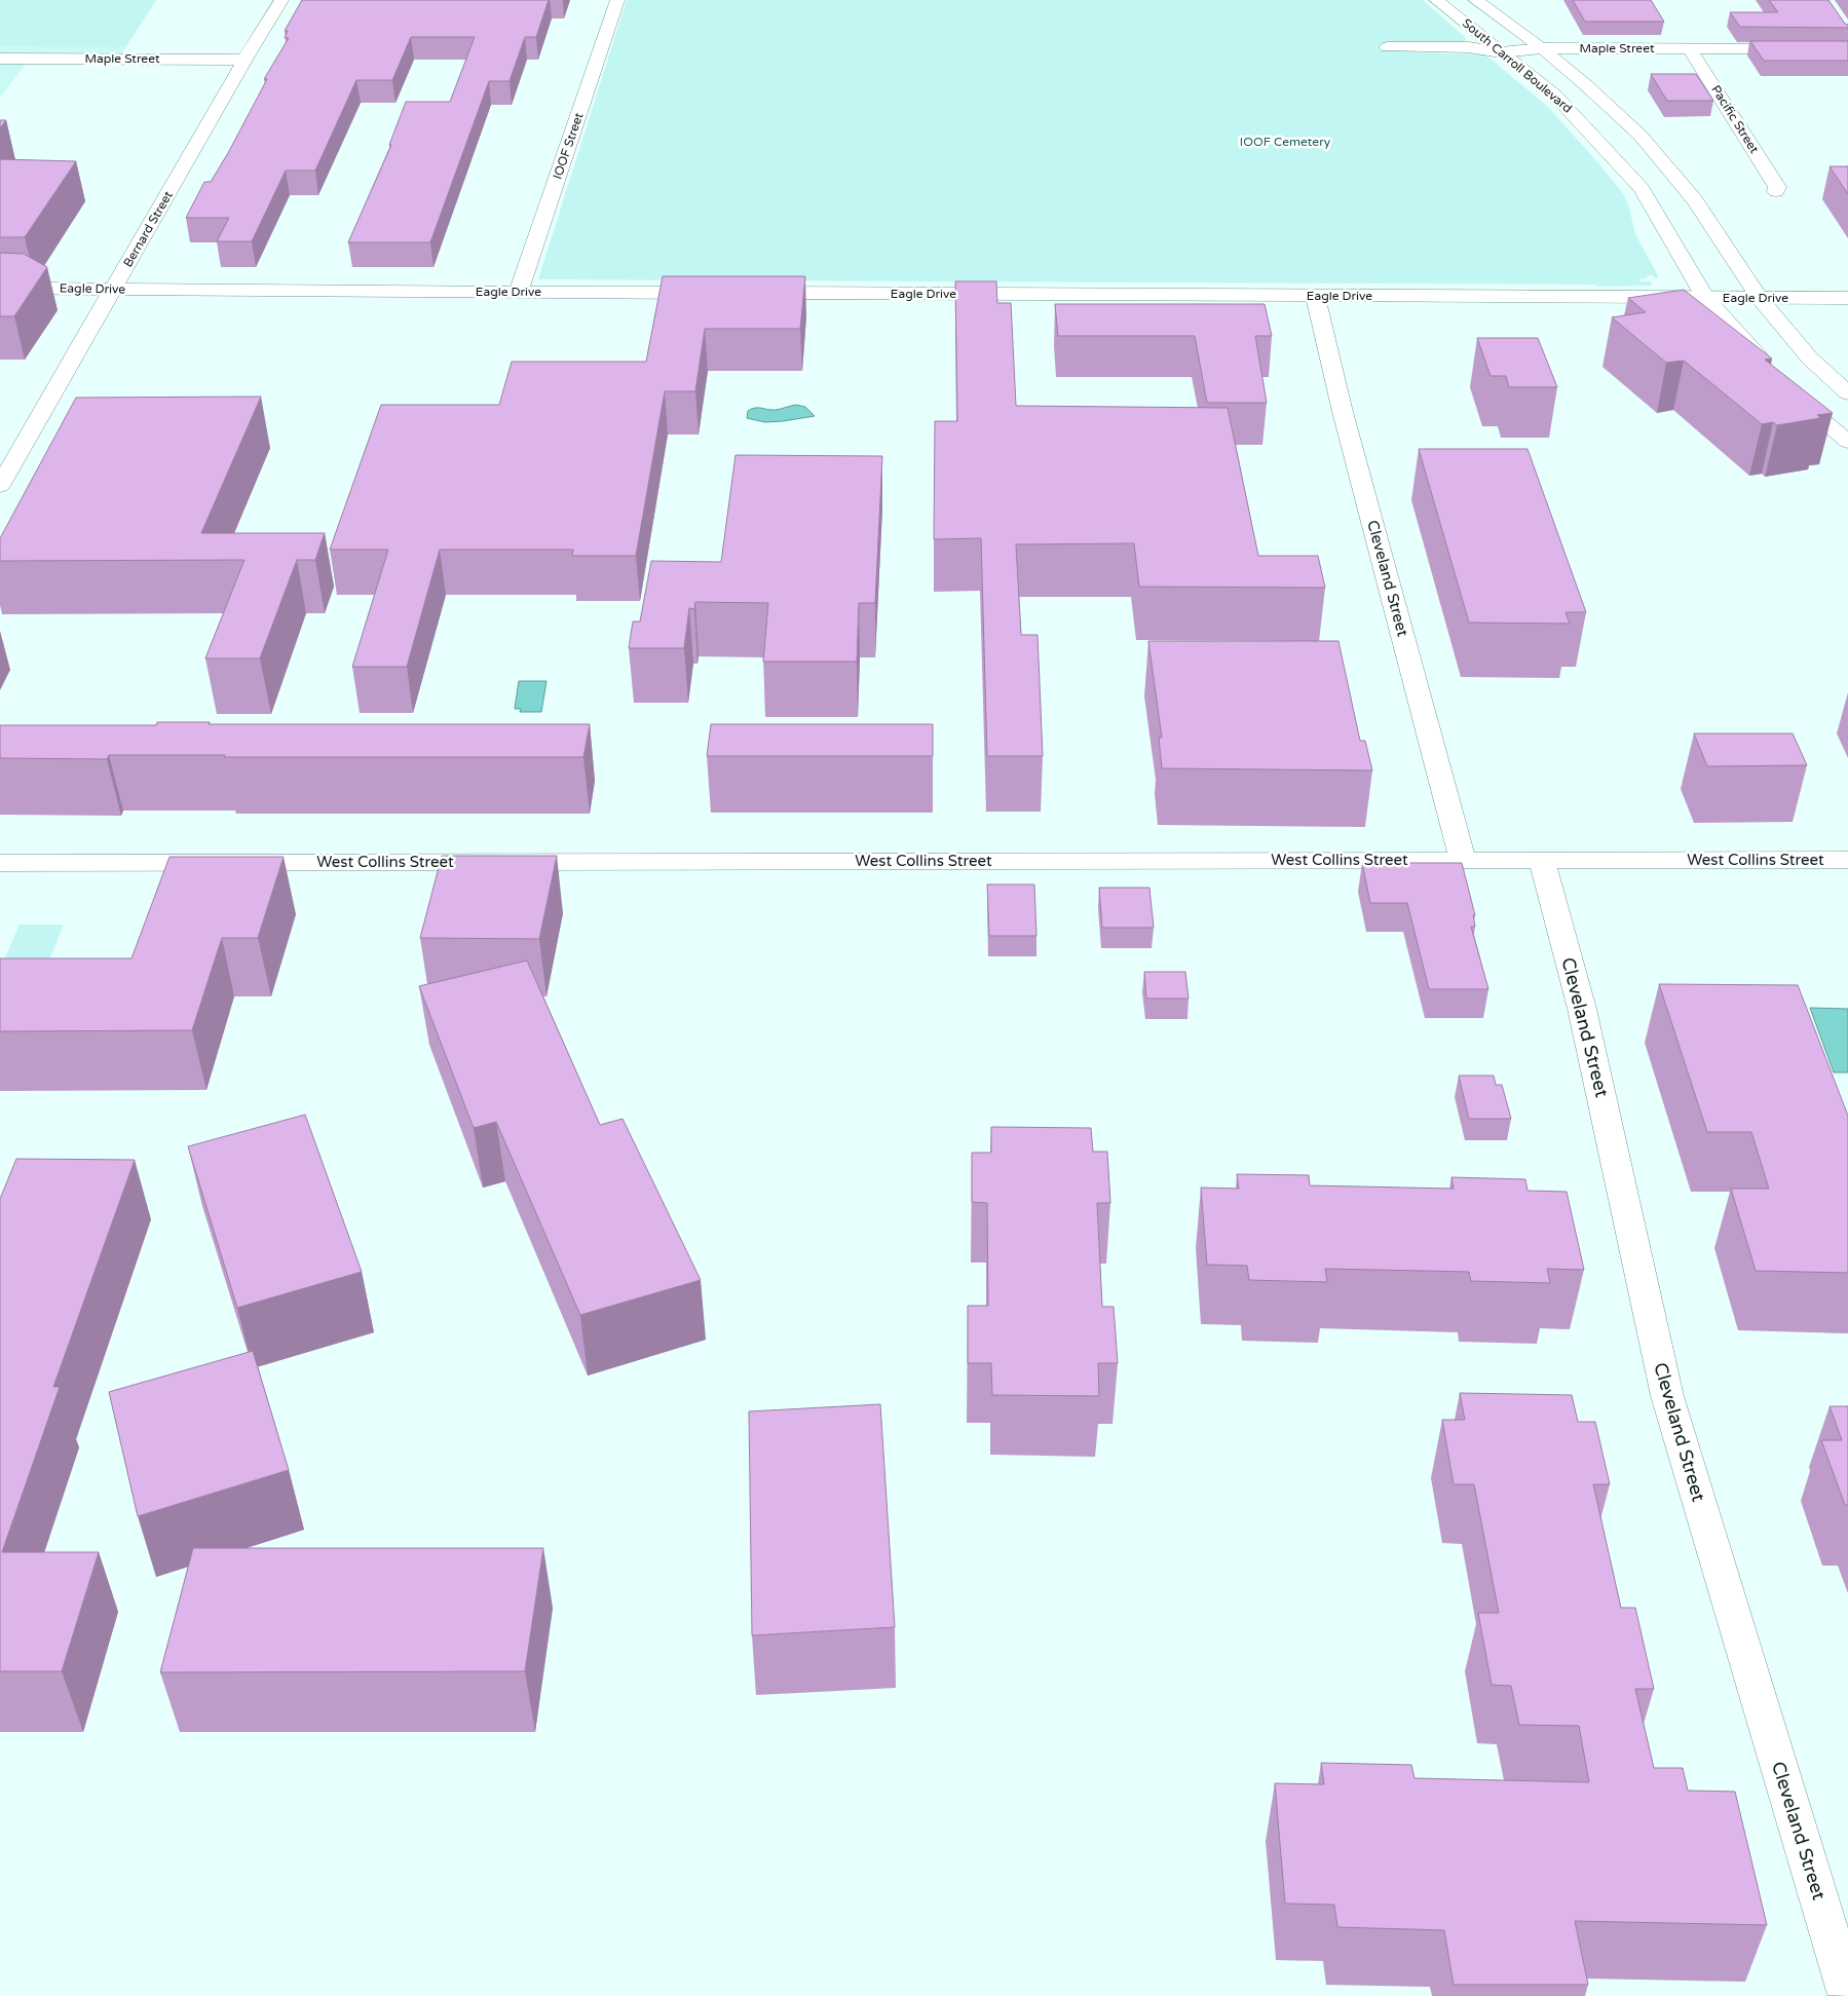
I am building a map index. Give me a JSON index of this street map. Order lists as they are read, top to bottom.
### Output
{
  "streets": {
    "street": [
      "Maple Street",
      "South Carroll Boulevard",
      "Pacific Street",
      "IOOF Street",
      "Bernard Street",
      "Eagle Drive",
      "Cleveland Street",
      "West Collins Street"
    ]
  },
  "crossings": [
    ["Maple Street", "South Carroll Boulevard"],
    ["Maple Street", "Pacific Street"],
    ["Maple Street", "Bernard Street"],
    ["South Carroll Boulevard", "Eagle Drive"],
    ["IOOF Street", "Eagle Drive"],
    ["Bernard Street", "Eagle Drive"],
    ["Eagle Drive", "Cleveland Street"],
    ["Cleveland Street", "West Collins Street"]
  ],
  "parks": ["IOOF Cemetery"]
}
